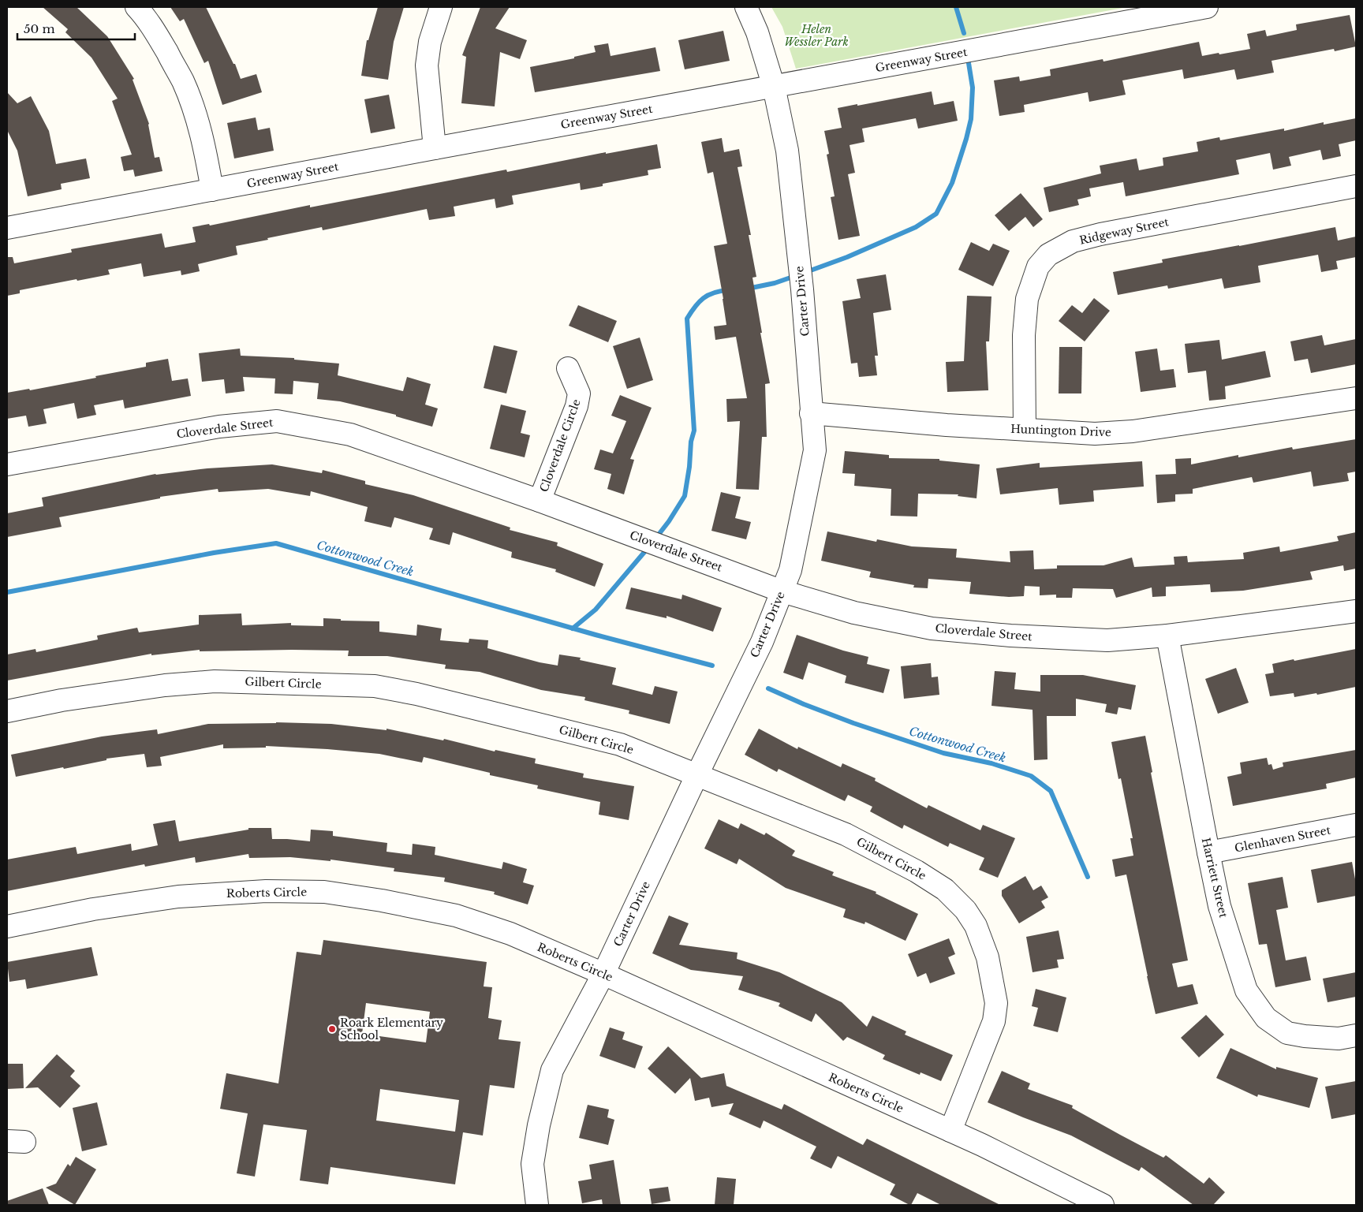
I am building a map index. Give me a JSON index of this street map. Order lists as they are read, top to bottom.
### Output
{
  "streets": {
    "street": [
      "Greenway Street",
      "Ridgeway Street",
      "Carter Drive",
      "Cloverdale Street",
      "Huntington Drive",
      "Cloverdale Circle",
      "Gilbert Circle",
      "Glenhaven Street",
      "Harriett Street",
      "Roberts Circle"
    ]
  },
  "crossings": [
    ["Greenway Street", "Carter Drive"],
    ["Ridgeway Street", "Huntington Drive"],
    ["Carter Drive", "Cloverdale Street"],
    ["Carter Drive", "Huntington Drive"],
    ["Carter Drive", "Gilbert Circle"],
    ["Carter Drive", "Roberts Circle"],
    ["Cloverdale Street", "Cloverdale Circle"],
    ["Cloverdale Street", "Harriett Street"],
    ["Gilbert Circle", "Roberts Circle"],
    ["Glenhaven Street", "Harriett Street"]
  ],
  "water": ["Cottonwood Creek"],
  "parks": ["Helen Wessler Park"],
  "places": ["Roark Elementary School"],
  "scale_bar": "50 m"
}
